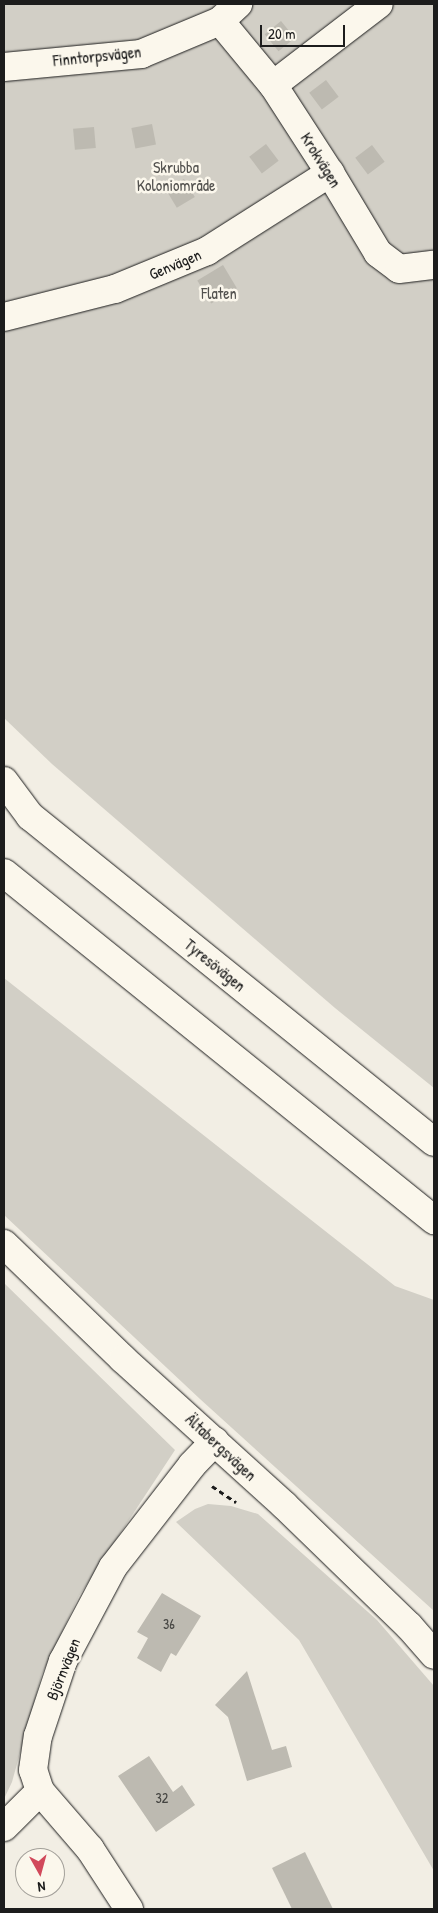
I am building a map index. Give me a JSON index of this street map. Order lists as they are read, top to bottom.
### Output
{
  "streets": {
    "main road": [
      "Finntorpsvägen",
      "Krokvägen",
      "Genvägen",
      "Tyresövägen",
      "Ältabergsvägen",
      "Björnvägen"
    ]
  },
  "crossings": [
    ["Finntorpsvägen", "Krokvägen"],
    ["Krokvägen", "Genvägen"],
    ["Ältabergsvägen", "Björnvägen"]
  ],
  "parks": ["Skrubba Koloniområde", "Flaten"],
  "house_numbers": ["36", "32"],
  "scale_bar": "20 m",
  "north": "bottom"
}
